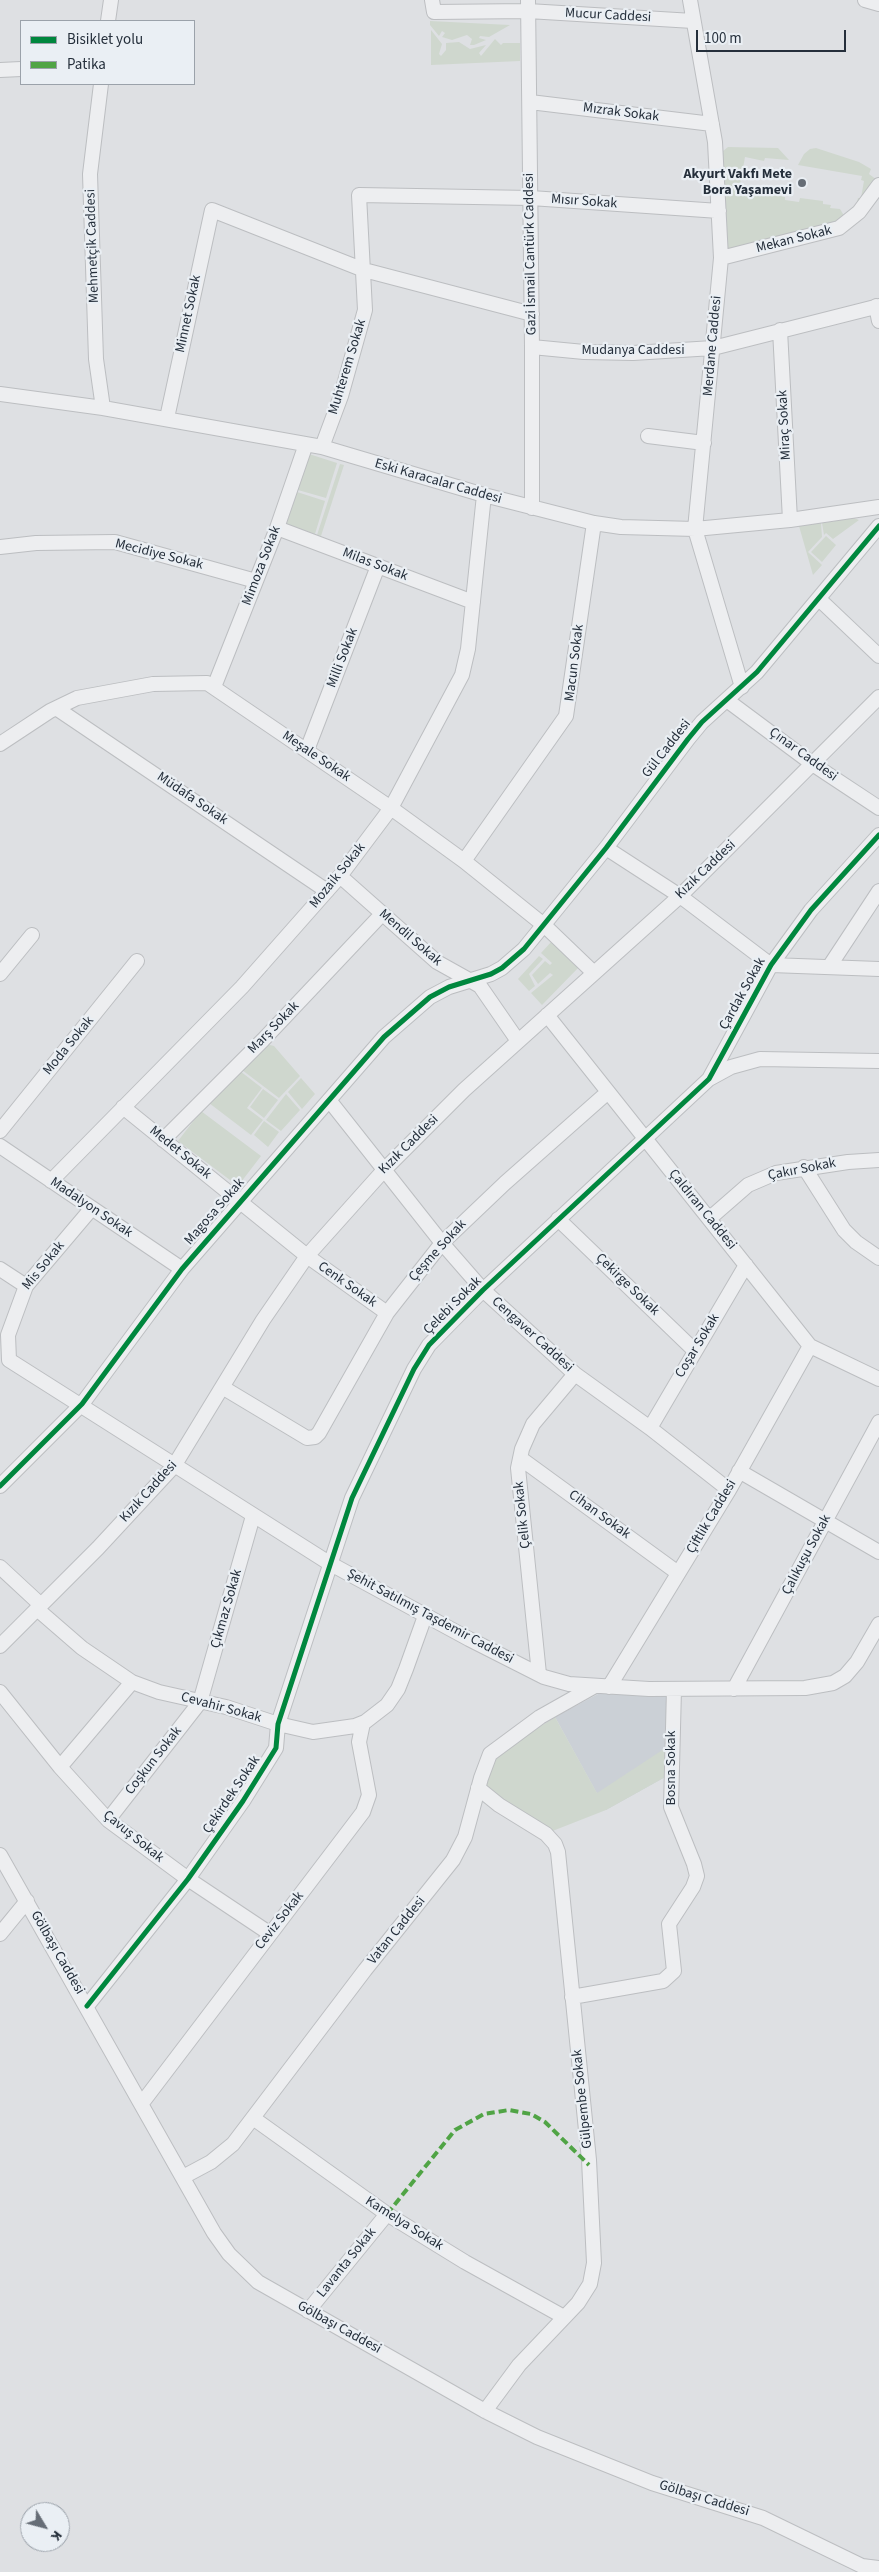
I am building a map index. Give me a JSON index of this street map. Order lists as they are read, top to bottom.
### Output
{
  "streets": {
    "street": [
      "Mucur Caddesi",
      "Mızrak Sokak",
      "Mısır Sokak",
      "Mekan Sokak",
      "Mehmetçik Caddesi",
      "Gazi İsmail Cantürk Caddesi",
      "Minnet Sokak",
      "Merdane Caddesi",
      "Mudanya Caddesi",
      "Muhterem Sokak",
      "Miraç Sokak",
      "Eski Karacalar Caddesi",
      "Mecidiye Sokak",
      "Milas Sokak",
      "Mimoza Sokak",
      "Milli Sokak",
      "Macun Sokak",
      "Gül Caddesi",
      "Çınar Caddesi",
      "Meşale Sokak",
      "Müdafa Sokak",
      "Kızık Caddesi",
      "Mozaik Sokak",
      "Mendil Sokak",
      "Çardak Sokak",
      "Marş Sokak",
      "Moda Sokak",
      "Medet Sokak",
      "Çakır Sokak",
      "Madalyon Sokak",
      "Çaldıran Caddesi",
      "Magosa Sokak",
      "Çeşme Sokak",
      "Mis Sokak",
      "Cenk Sokak",
      "Çekirge Sokak",
      "Çelebi Sokak",
      "Cengaver Caddesi",
      "Coşar Sokak",
      "Çelik Sokak",
      "Cihan Sokak",
      "Çiftlik Caddesi",
      "Çalıkuşu Sokak",
      "Çıkmaz Sokak",
      "Şehit Satılmış Taşdemir Caddesi",
      "Cevahir Sokak",
      "Coşkun Sokak",
      "Bosna Sokak",
      "Çekirdek Sokak",
      "Çavuş Sokak",
      "Ceviz Sokak",
      "Vatan Caddesi",
      "Gölbaşı Caddesi",
      "Gülpembe Sokak",
      "Kamelya Sokak",
      "Lavanta Sokak"
    ]
  },
  "crossings": [
    ["Mucur Caddesi", "Gazi İsmail Cantürk Caddesi"],
    ["Mucur Caddesi", "Merdane Caddesi"],
    ["Mızrak Sokak", "Gazi İsmail Cantürk Caddesi"],
    ["Mızrak Sokak", "Merdane Caddesi"],
    ["Mısır Sokak", "Gazi İsmail Cantürk Caddesi"],
    ["Mısır Sokak", "Merdane Caddesi"],
    ["Mısır Sokak", "Muhterem Sokak"],
    ["Mekan Sokak", "Merdane Caddesi"],
    ["Mehmetçik Caddesi", "Eski Karacalar Caddesi"],
    ["Gazi İsmail Cantürk Caddesi", "Mudanya Caddesi"],
    ["Gazi İsmail Cantürk Caddesi", "Eski Karacalar Caddesi"],
    ["Minnet Sokak", "Muhterem Sokak"],
    ["Minnet Sokak", "Eski Karacalar Caddesi"],
    ["Merdane Caddesi", "Mudanya Caddesi"],
    ["Merdane Caddesi", "Eski Karacalar Caddesi"],
    ["Merdane Caddesi", "Gül Caddesi"],
    ["Mudanya Caddesi", "Miraç Sokak"],
    ["Muhterem Sokak", "Eski Karacalar Caddesi"],
    ["Miraç Sokak", "Eski Karacalar Caddesi"],
    ["Eski Karacalar Caddesi", "Mimoza Sokak"],
    ["Eski Karacalar Caddesi", "Macun Sokak"],
    ["Eski Karacalar Caddesi", "Mozaik Sokak"],
    ["Mecidiye Sokak", "Mimoza Sokak"],
    ["Milas Sokak", "Mimoza Sokak"],
    ["Milas Sokak", "Milli Sokak"],
    ["Milas Sokak", "Mozaik Sokak"],
    ["Mimoza Sokak", "Meşale Sokak"],
    ["Milli Sokak", "Meşale Sokak"],
    ["Macun Sokak", "Meşale Sokak"],
    ["Gül Caddesi", "Çınar Caddesi"],
    ["Gül Caddesi", "Meşale Sokak"],
    ["Gül Caddesi", "Mendil Sokak"],
    ["Gül Caddesi", "Magosa Sokak"],
    ["Çınar Caddesi", "Kızık Caddesi"],
    ["Meşale Sokak", "Müdafa Sokak"],
    ["Meşale Sokak", "Kızık Caddesi"],
    ["Meşale Sokak", "Mozaik Sokak"],
    ["Müdafa Sokak", "Mozaik Sokak"],
    ["Kızık Caddesi", "Mendil Sokak"],
    ["Kızık Caddesi", "Medet Sokak"],
    ["Kızık Caddesi", "Çaldıran Caddesi"],
    ["Kızık Caddesi", "Çeşme Sokak"],
    ["Kızık Caddesi", "Cenk Sokak"],
    ["Kızık Caddesi", "Cengaver Caddesi"],
    ["Kızık Caddesi", "Şehit Satılmış Taşdemir Caddesi"],
    ["Kızık Caddesi", "Cevahir Sokak"],
    ["Mozaik Sokak", "Mendil Sokak"],
    ["Mozaik Sokak", "Medet Sokak"],
    ["Mozaik Sokak", "Madalyon Sokak"],
    ["Mendil Sokak", "Marş Sokak"],
    ["Mendil Sokak", "Magosa Sokak"],
    ["Çardak Sokak", "Çaldıran Caddesi"],
    ["Çardak Sokak", "Çelebi Sokak"],
    ["Marş Sokak", "Medet Sokak"],
    ["Medet Sokak", "Magosa Sokak"],
    ["Medet Sokak", "Cenk Sokak"],
    ["Çakır Sokak", "Çaldıran Caddesi"],
    ["Madalyon Sokak", "Magosa Sokak"],
    ["Madalyon Sokak", "Mis Sokak"],
    ["Çaldıran Caddesi", "Çeşme Sokak"],
    ["Çaldıran Caddesi", "Çelebi Sokak"],
    ["Çaldıran Caddesi", "Coşar Sokak"],
    ["Çaldıran Caddesi", "Çiftlik Caddesi"],
    ["Magosa Sokak", "Cengaver Caddesi"],
    ["Magosa Sokak", "Şehit Satılmış Taşdemir Caddesi"],
    ["Çeşme Sokak", "Cenk Sokak"],
    ["Çeşme Sokak", "Cengaver Caddesi"],
    ["Mis Sokak", "Şehit Satılmış Taşdemir Caddesi"],
    ["Çekirge Sokak", "Çelebi Sokak"],
    ["Çekirge Sokak", "Coşar Sokak"],
    ["Çelebi Sokak", "Cengaver Caddesi"],
    ["Çelebi Sokak", "Şehit Satılmış Taşdemir Caddesi"],
    ["Çelebi Sokak", "Çekirdek Sokak"],
    ["Cengaver Caddesi", "Coşar Sokak"],
    ["Cengaver Caddesi", "Çelik Sokak"],
    ["Cengaver Caddesi", "Çiftlik Caddesi"],
    ["Çelik Sokak", "Cihan Sokak"],
    ["Çelik Sokak", "Şehit Satılmış Taşdemir Caddesi"],
    ["Cihan Sokak", "Çiftlik Caddesi"],
    ["Çiftlik Caddesi", "Şehit Satılmış Taşdemir Caddesi"],
    ["Çiftlik Caddesi", "Vatan Caddesi"],
    ["Çalıkuşu Sokak", "Şehit Satılmış Taşdemir Caddesi"],
    ["Çıkmaz Sokak", "Şehit Satılmış Taşdemir Caddesi"],
    ["Çıkmaz Sokak", "Cevahir Sokak"],
    ["Çıkmaz Sokak", "Coşkun Sokak"],
    ["Şehit Satılmış Taşdemir Caddesi", "Cevahir Sokak"],
    ["Şehit Satılmış Taşdemir Caddesi", "Bosna Sokak"],
    ["Şehit Satılmış Taşdemir Caddesi", "Çekirdek Sokak"],
    ["Şehit Satılmış Taşdemir Caddesi", "Vatan Caddesi"],
    ["Cevahir Sokak", "Coşkun Sokak"],
    ["Cevahir Sokak", "Çekirdek Sokak"],
    ["Cevahir Sokak", "Ceviz Sokak"],
    ["Coşkun Sokak", "Çavuş Sokak"],
    ["Bosna Sokak", "Gülpembe Sokak"],
    ["Çekirdek Sokak", "Çavuş Sokak"],
    ["Çekirdek Sokak", "Gölbaşı Caddesi"],
    ["Çavuş Sokak", "Ceviz Sokak"],
    ["Ceviz Sokak", "Gölbaşı Caddesi"],
    ["Vatan Caddesi", "Gölbaşı Caddesi"],
    ["Vatan Caddesi", "Gülpembe Sokak"],
    ["Vatan Caddesi", "Kamelya Sokak"],
    ["Gölbaşı Caddesi", "Gülpembe Sokak"],
    ["Gölbaşı Caddesi", "Lavanta Sokak"],
    ["Gülpembe Sokak", "Kamelya Sokak"],
    ["Kamelya Sokak", "Lavanta Sokak"]
  ],
  "places": ["Akyurt Vakfı Mete Bora Yaşamevi"],
  "legend": ["Bisiklet yolu", "Patika"],
  "scale_bar": "100 m",
  "north": "bottom right"
}
